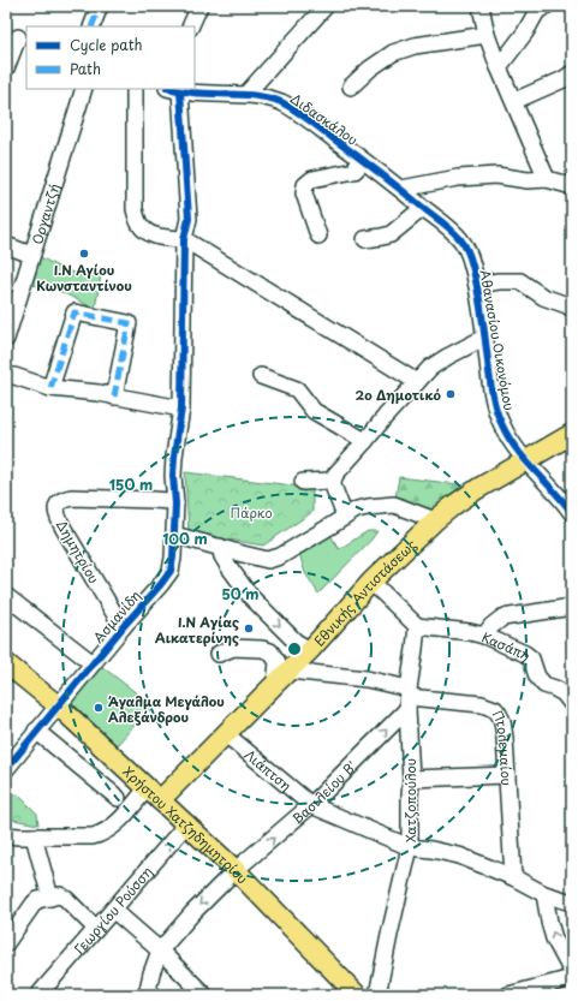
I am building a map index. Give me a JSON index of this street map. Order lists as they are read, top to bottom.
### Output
{
  "streets": {
    "main road": ["Εθνικής Αντιστάσεως", "Χρήστου Χατζηδημητρίου"],
    "street": [
      "Διδασκάλου",
      "Οργαντζή",
      "Αθανασίου Οικονόμου",
      "Δημητρίου",
      "Ασμανίδη",
      "Κασάπη",
      "Πτολεμαίου",
      "Λιάπτση",
      "Βασιλείου Β'",
      "Χατζοπούλου",
      "Γεωργίου Ρούσση"
    ]
  },
  "crossings": [
    ["Διδασκάλου", "Αθανασίου Οικονόμου"],
    ["Διδασκάλου", "Ασμανίδη"],
    ["Αθανασίου Οικονόμου", "Εθνικής Αντιστάσεως"],
    ["Δημητρίου", "Ασμανίδη"],
    ["Εθνικής Αντιστάσεως", "Λιάπτση"],
    ["Εθνικής Αντιστάσεως", "Χρήστου Χατζηδημητρίου"],
    ["Ασμανίδη", "Χρήστου Χατζηδημητρίου"],
    ["Πτολεμαίου", "Λιάπτση"],
    ["Πτολεμαίου", "Βασιλείου Β'"],
    ["Πτολεμαίου", "Χατζοπούλου"],
    ["Λιάπτση", "Βασιλείου Β'"],
    ["Λιάπτση", "Χατζοπούλου"],
    ["Βασιλείου Β'", "Χατζοπούλου"],
    ["Βασιλείου Β'", "Χρήστου Χατζηδημητρίου"],
    ["Χρήστου Χατζηδημητρίου", "Γεωργίου Ρούσση"]
  ],
  "one_way": ["Γεωργίου Ρούσση"],
  "parks": ["Πάρκο"],
  "places": [
    "Ι.Ν Αγίου Κωνσταντίνου",
    "2ο Δημοτικό",
    "Ι.Ν Αγίας Αικατερίνης",
    "Άγαλμα Μεγάλου Αλεξάνδρου"
  ],
  "legend": ["Cycle path", "Path"],
  "rings": ["150 m", "100 m", "50 m"]
}
